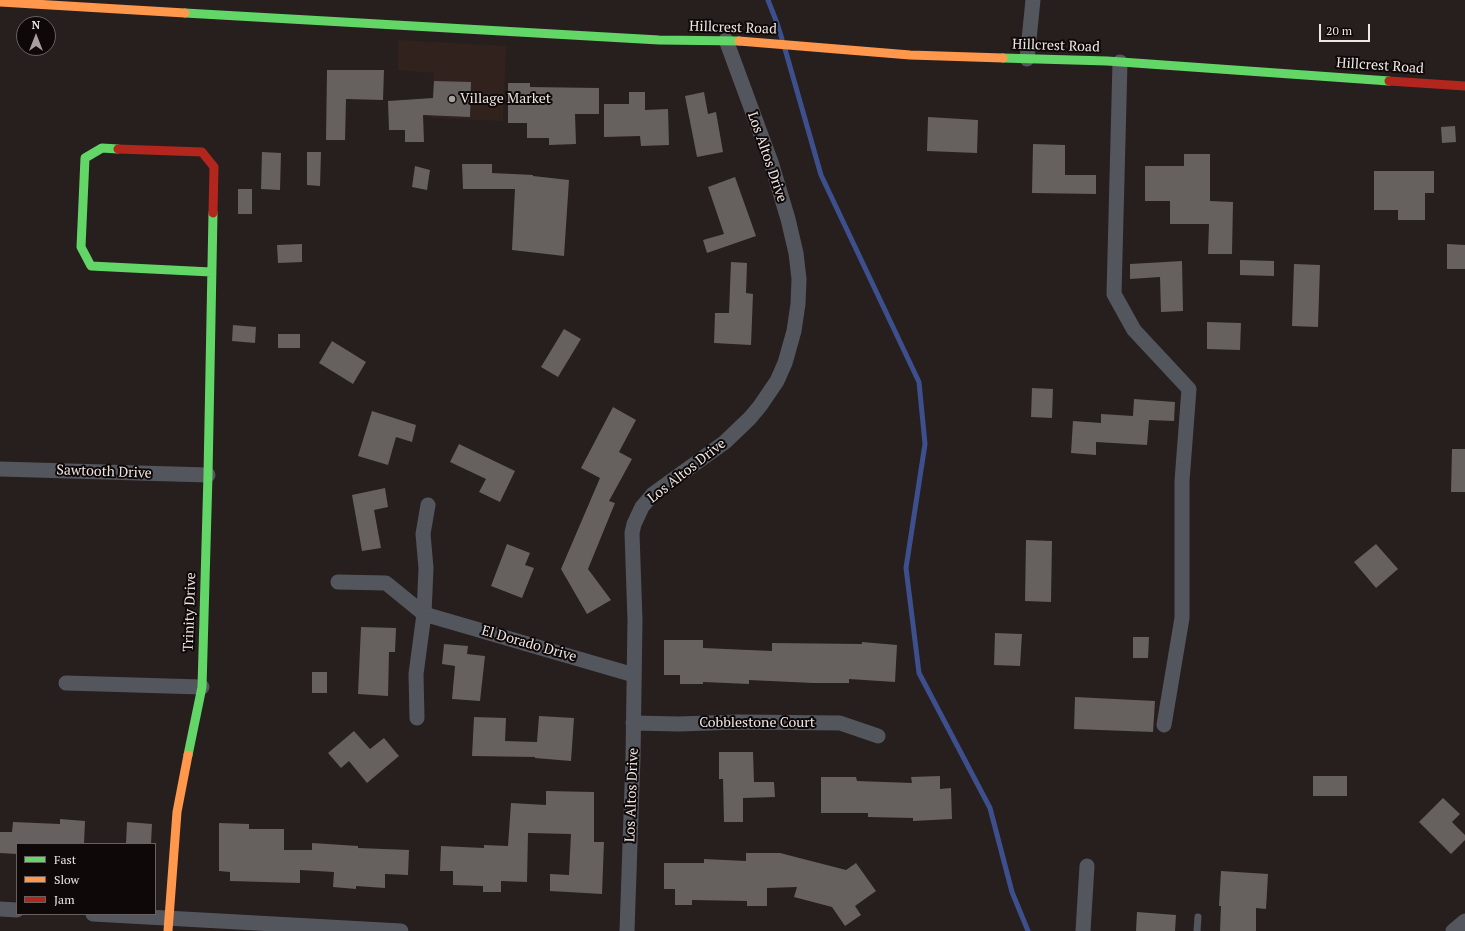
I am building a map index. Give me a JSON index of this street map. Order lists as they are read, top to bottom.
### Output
{
  "streets": {
    "street": [
      "Hillcrest Road",
      "Los Altos Drive",
      "Sawtooth Drive",
      "Trinity Drive",
      "El Dorado Drive",
      "Cobblestone Court"
    ]
  },
  "crossings": [
    ["Hillcrest Road", "Los Altos Drive"],
    ["Los Altos Drive", "El Dorado Drive"],
    ["Los Altos Drive", "Cobblestone Court"],
    ["Sawtooth Drive", "Trinity Drive"]
  ],
  "places": ["Village Market"],
  "legend": ["Fast", "Slow", "Jam"],
  "scale_bar": "20 m",
  "north": "top"
}
